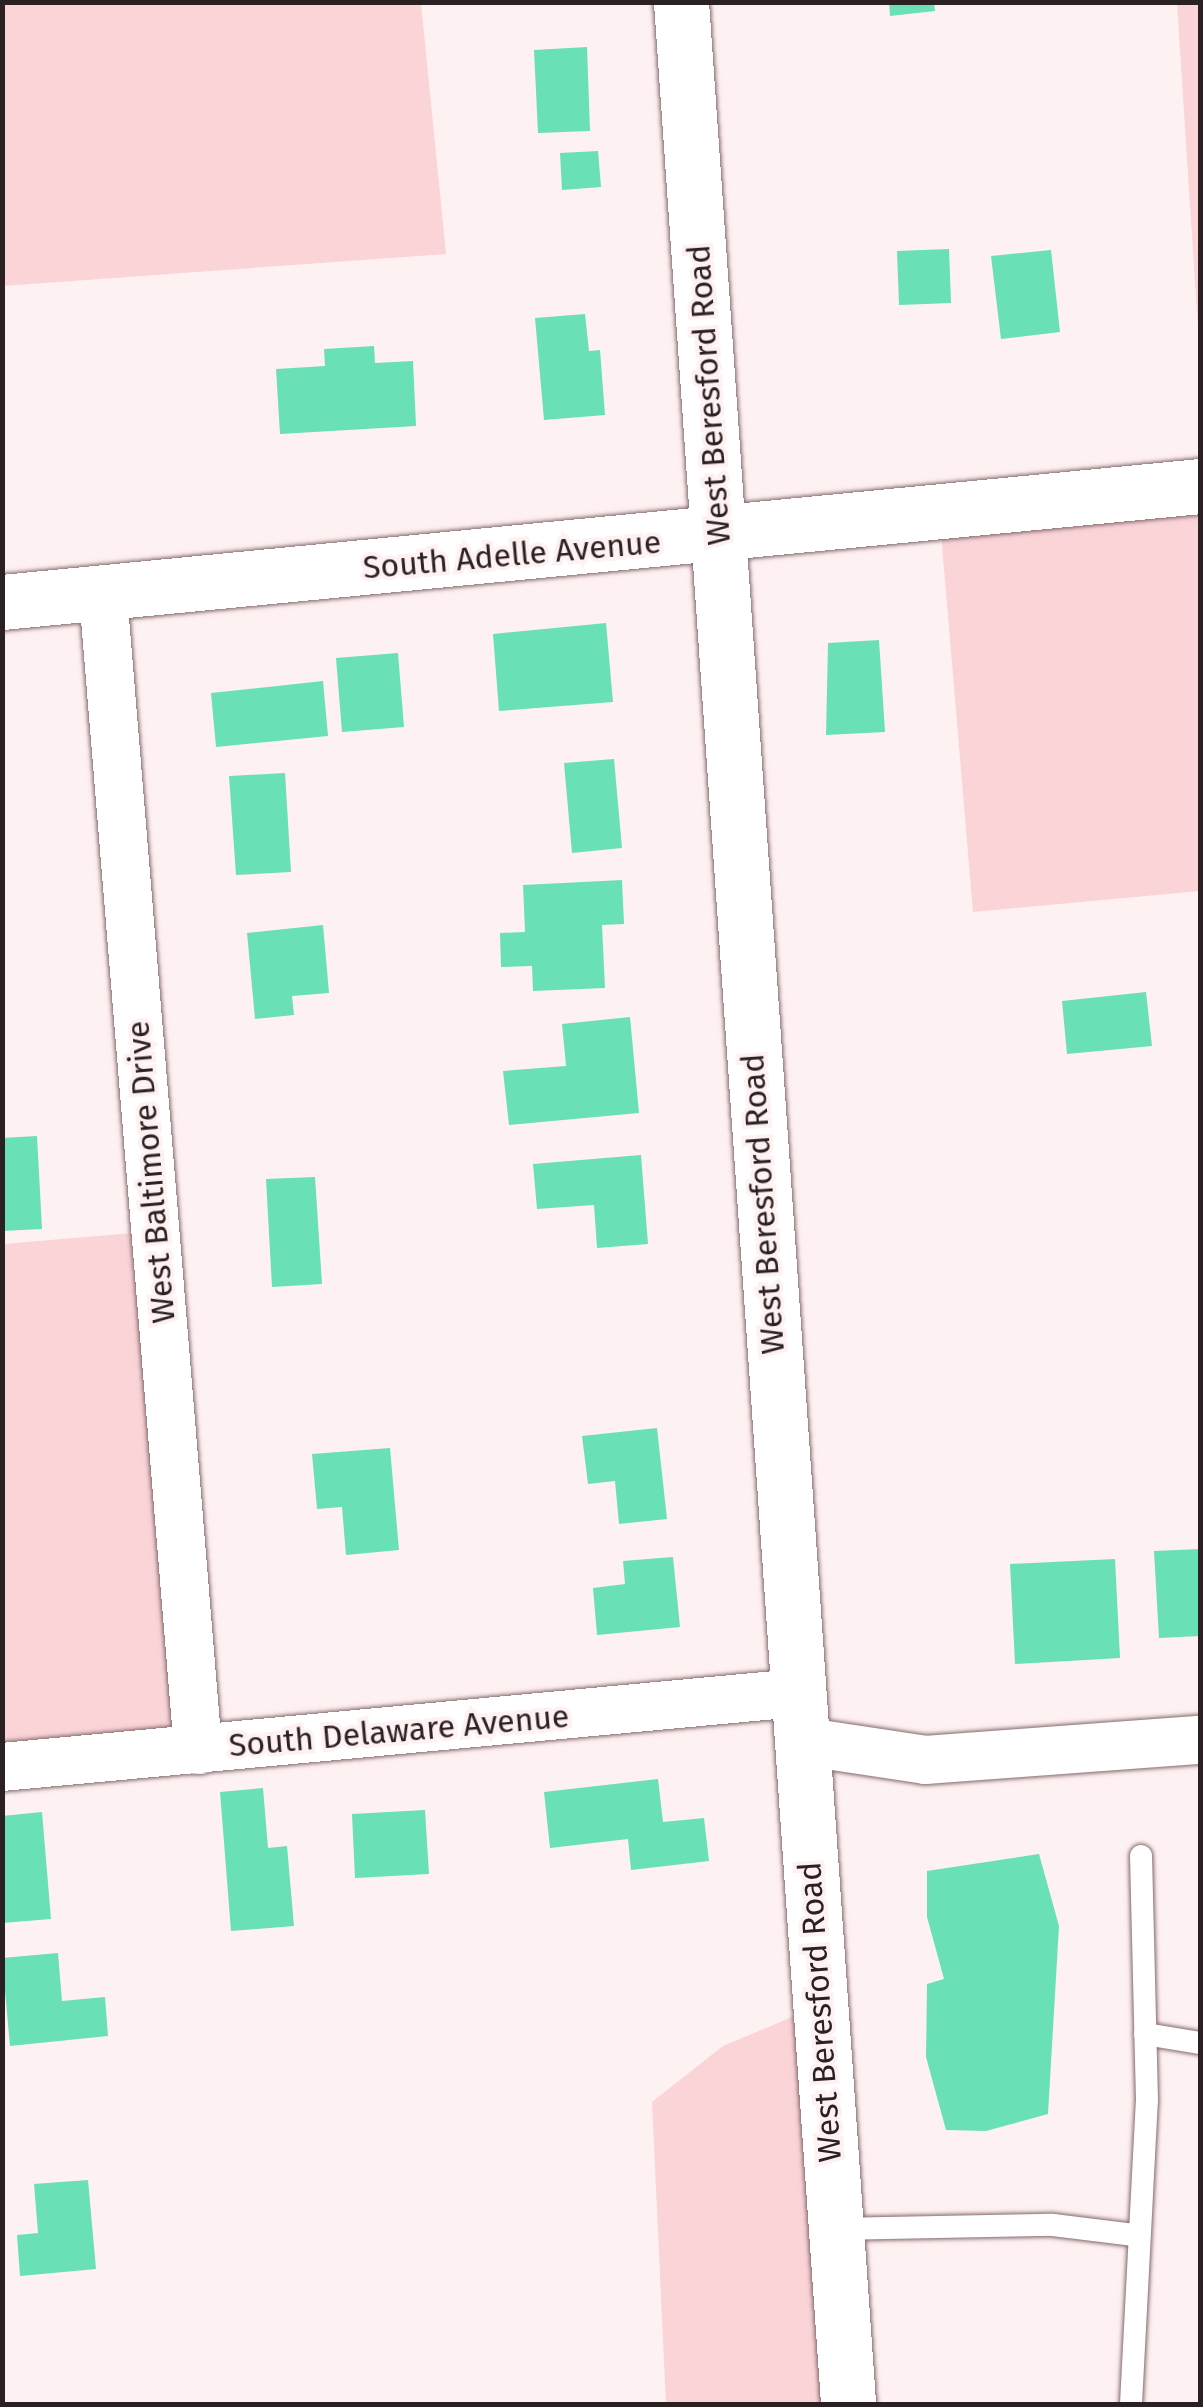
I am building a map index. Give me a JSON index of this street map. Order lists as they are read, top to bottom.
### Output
{
  "streets": {
    "street": [
      "West Beresford Road",
      "South Adelle Avenue",
      "West Baltimore Drive",
      "South Delaware Avenue"
    ]
  },
  "crossings": [
    ["West Beresford Road", "South Adelle Avenue"],
    ["West Beresford Road", "South Delaware Avenue"],
    ["South Adelle Avenue", "West Baltimore Drive"],
    ["West Baltimore Drive", "South Delaware Avenue"]
  ]
}
